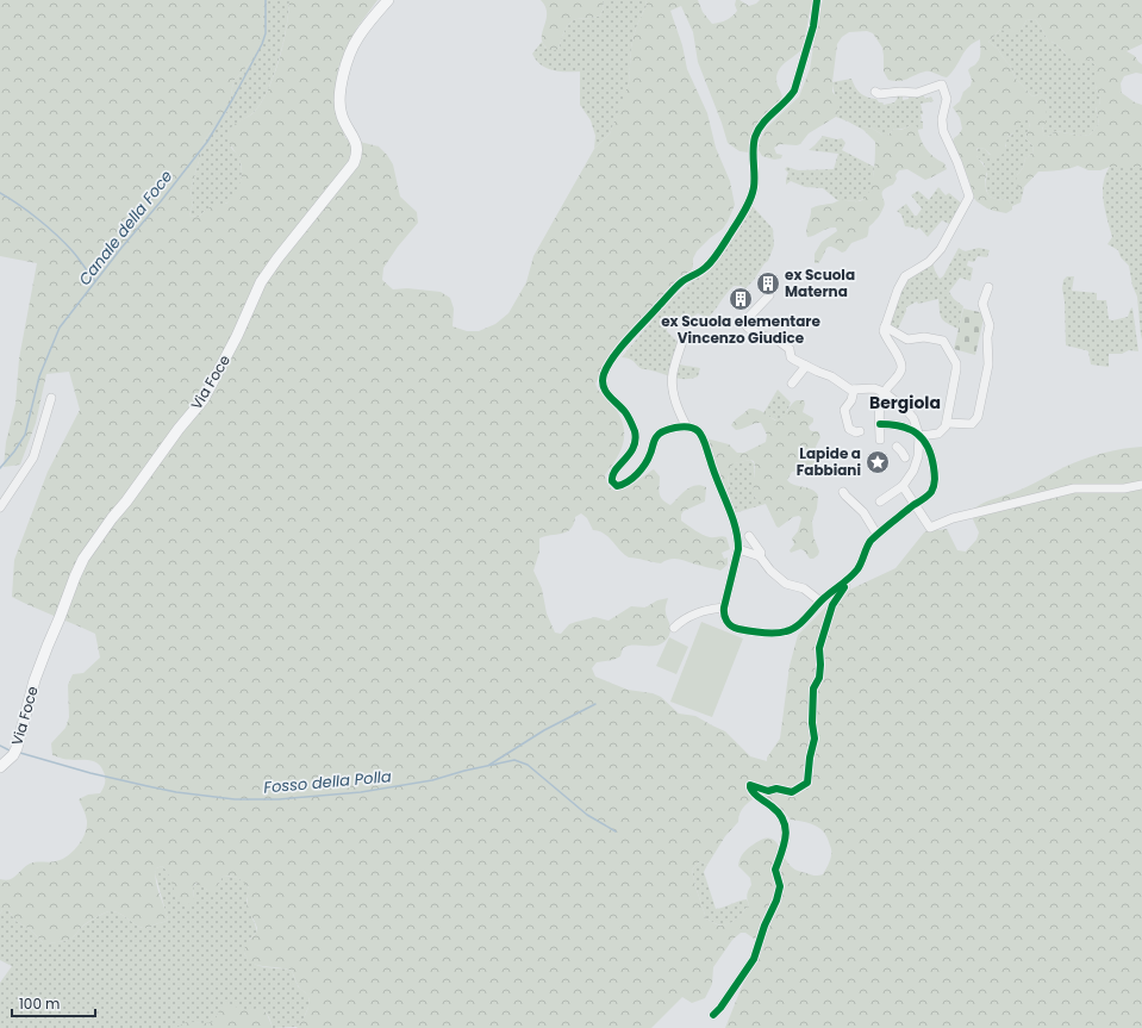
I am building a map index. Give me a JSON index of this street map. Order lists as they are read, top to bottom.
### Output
{
  "streets": {
    "main road": ["Via Foce"]
  },
  "districts": ["Bergiola"],
  "water": ["Canale della Foce", "Fosso della Polla"],
  "places": {
    "building": ["ex Scuola Materna", "ex Scuola elementare Vincenzo Giudice"],
    "place": ["Lapide a Fabbiani"]
  },
  "scale_bar": "100 m"
}
